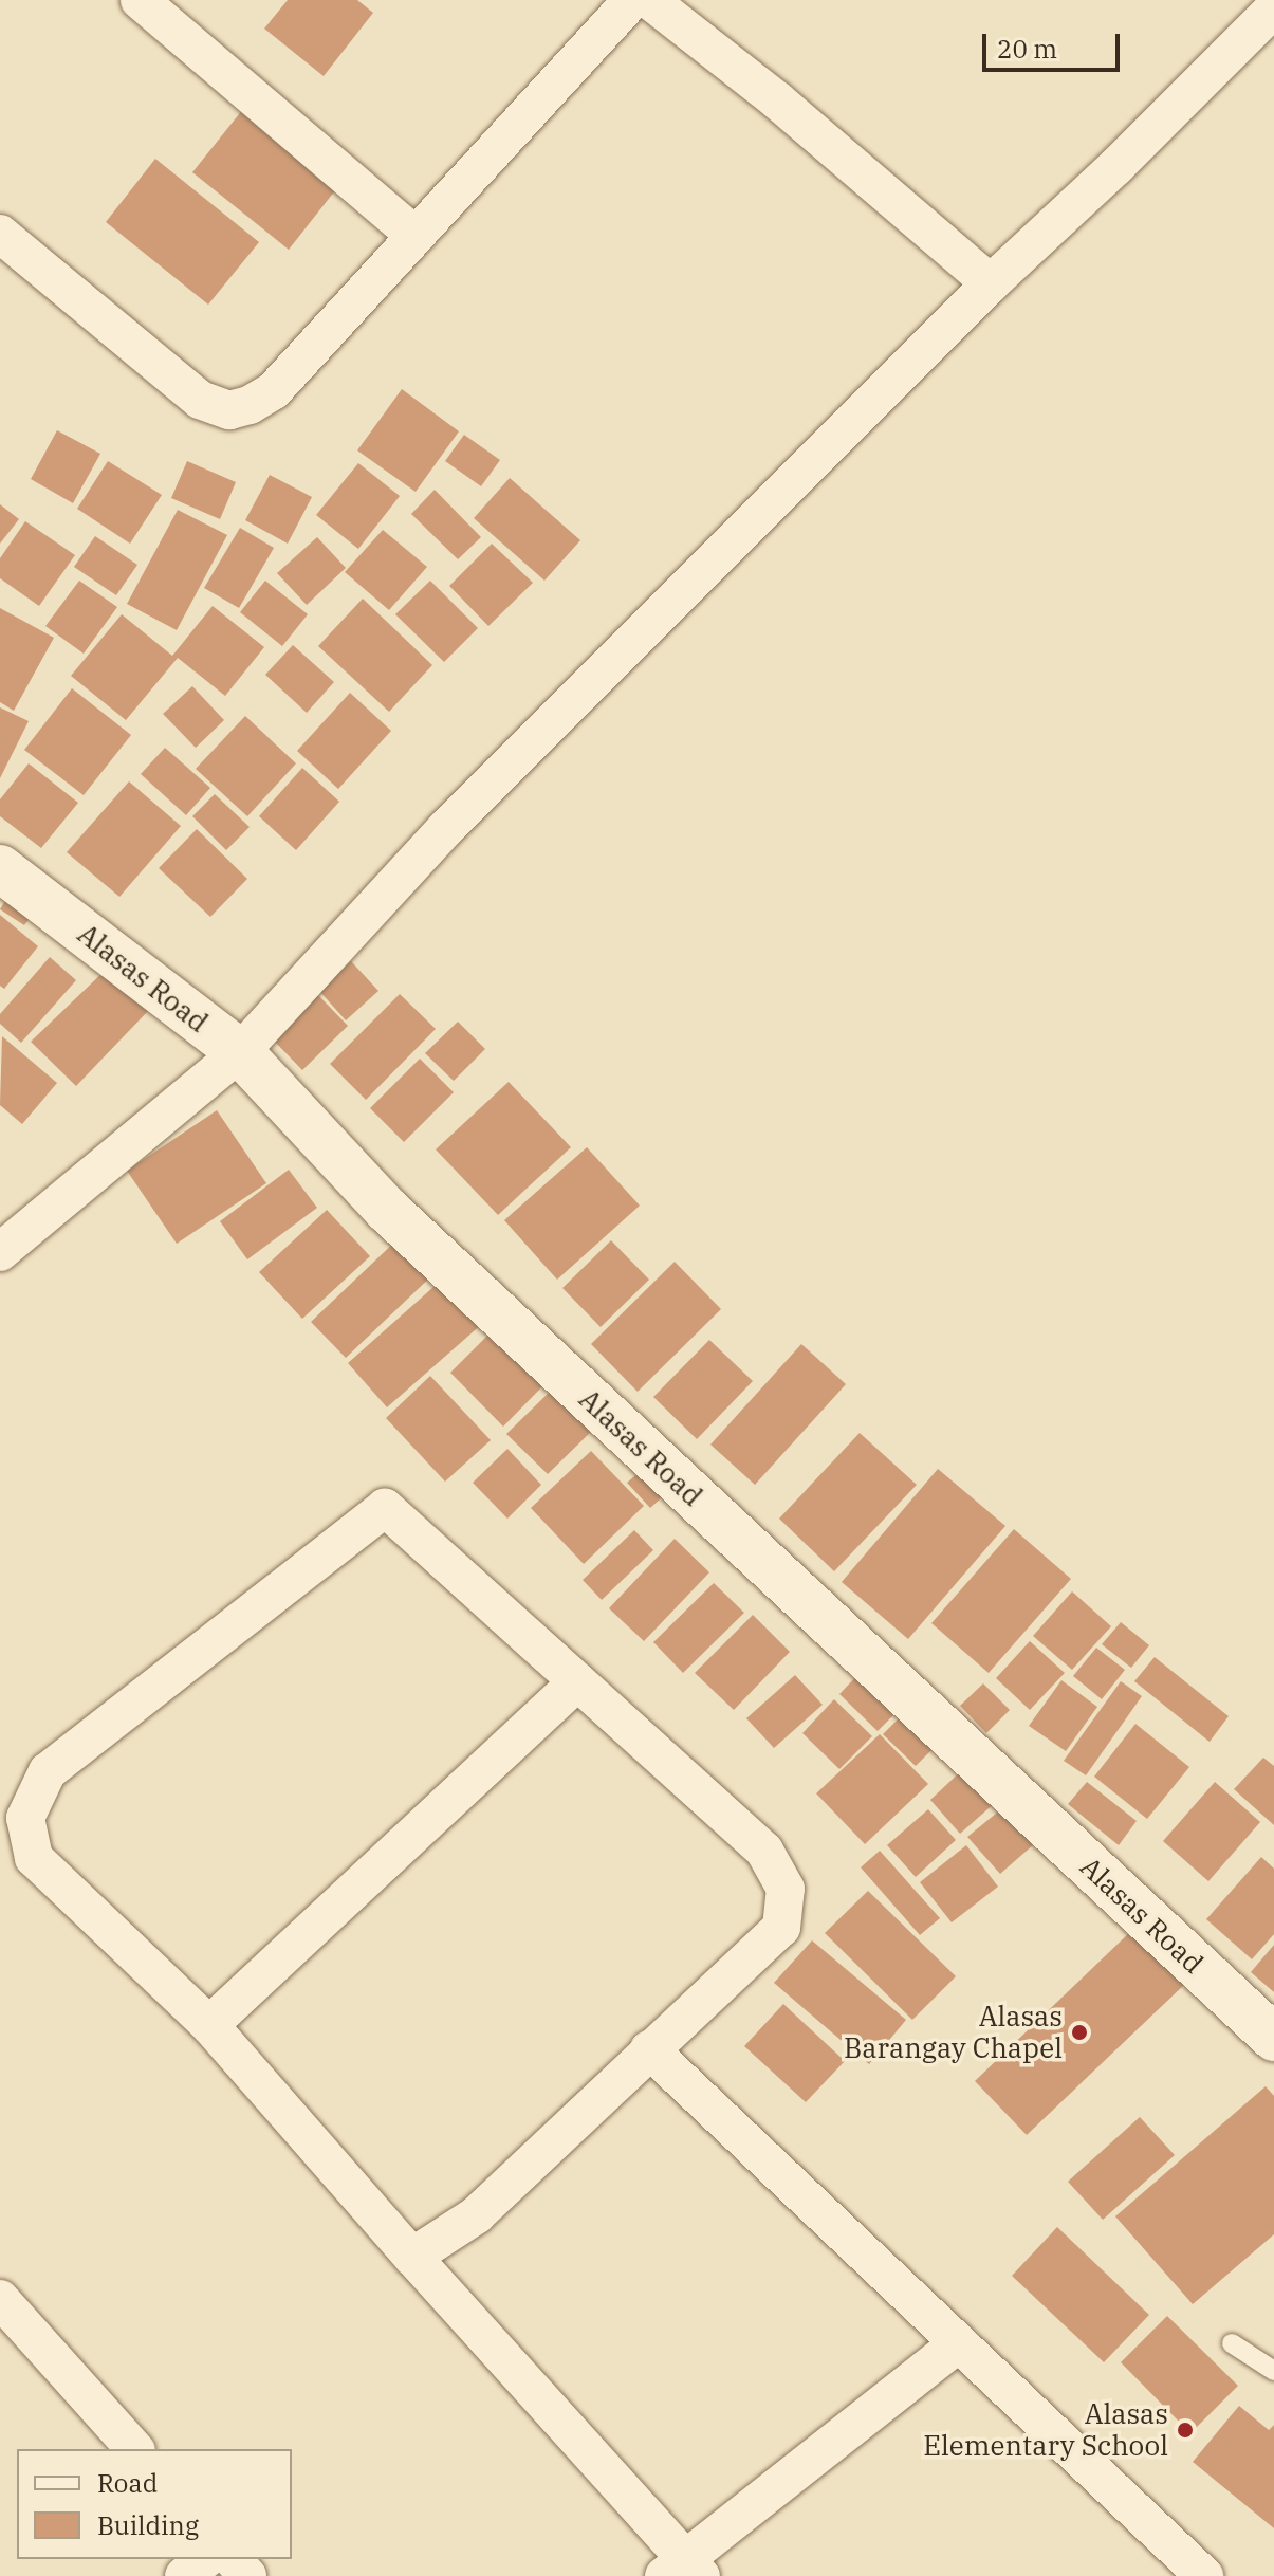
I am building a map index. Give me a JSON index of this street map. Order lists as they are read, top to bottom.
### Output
{
  "streets": {
    "street": ["Alasas Road"]
  },
  "places": ["Alasas Barangay Chapel", "Alasas Elementary School"],
  "legend": ["Road", "Building"],
  "scale_bar": "20 m"
}
